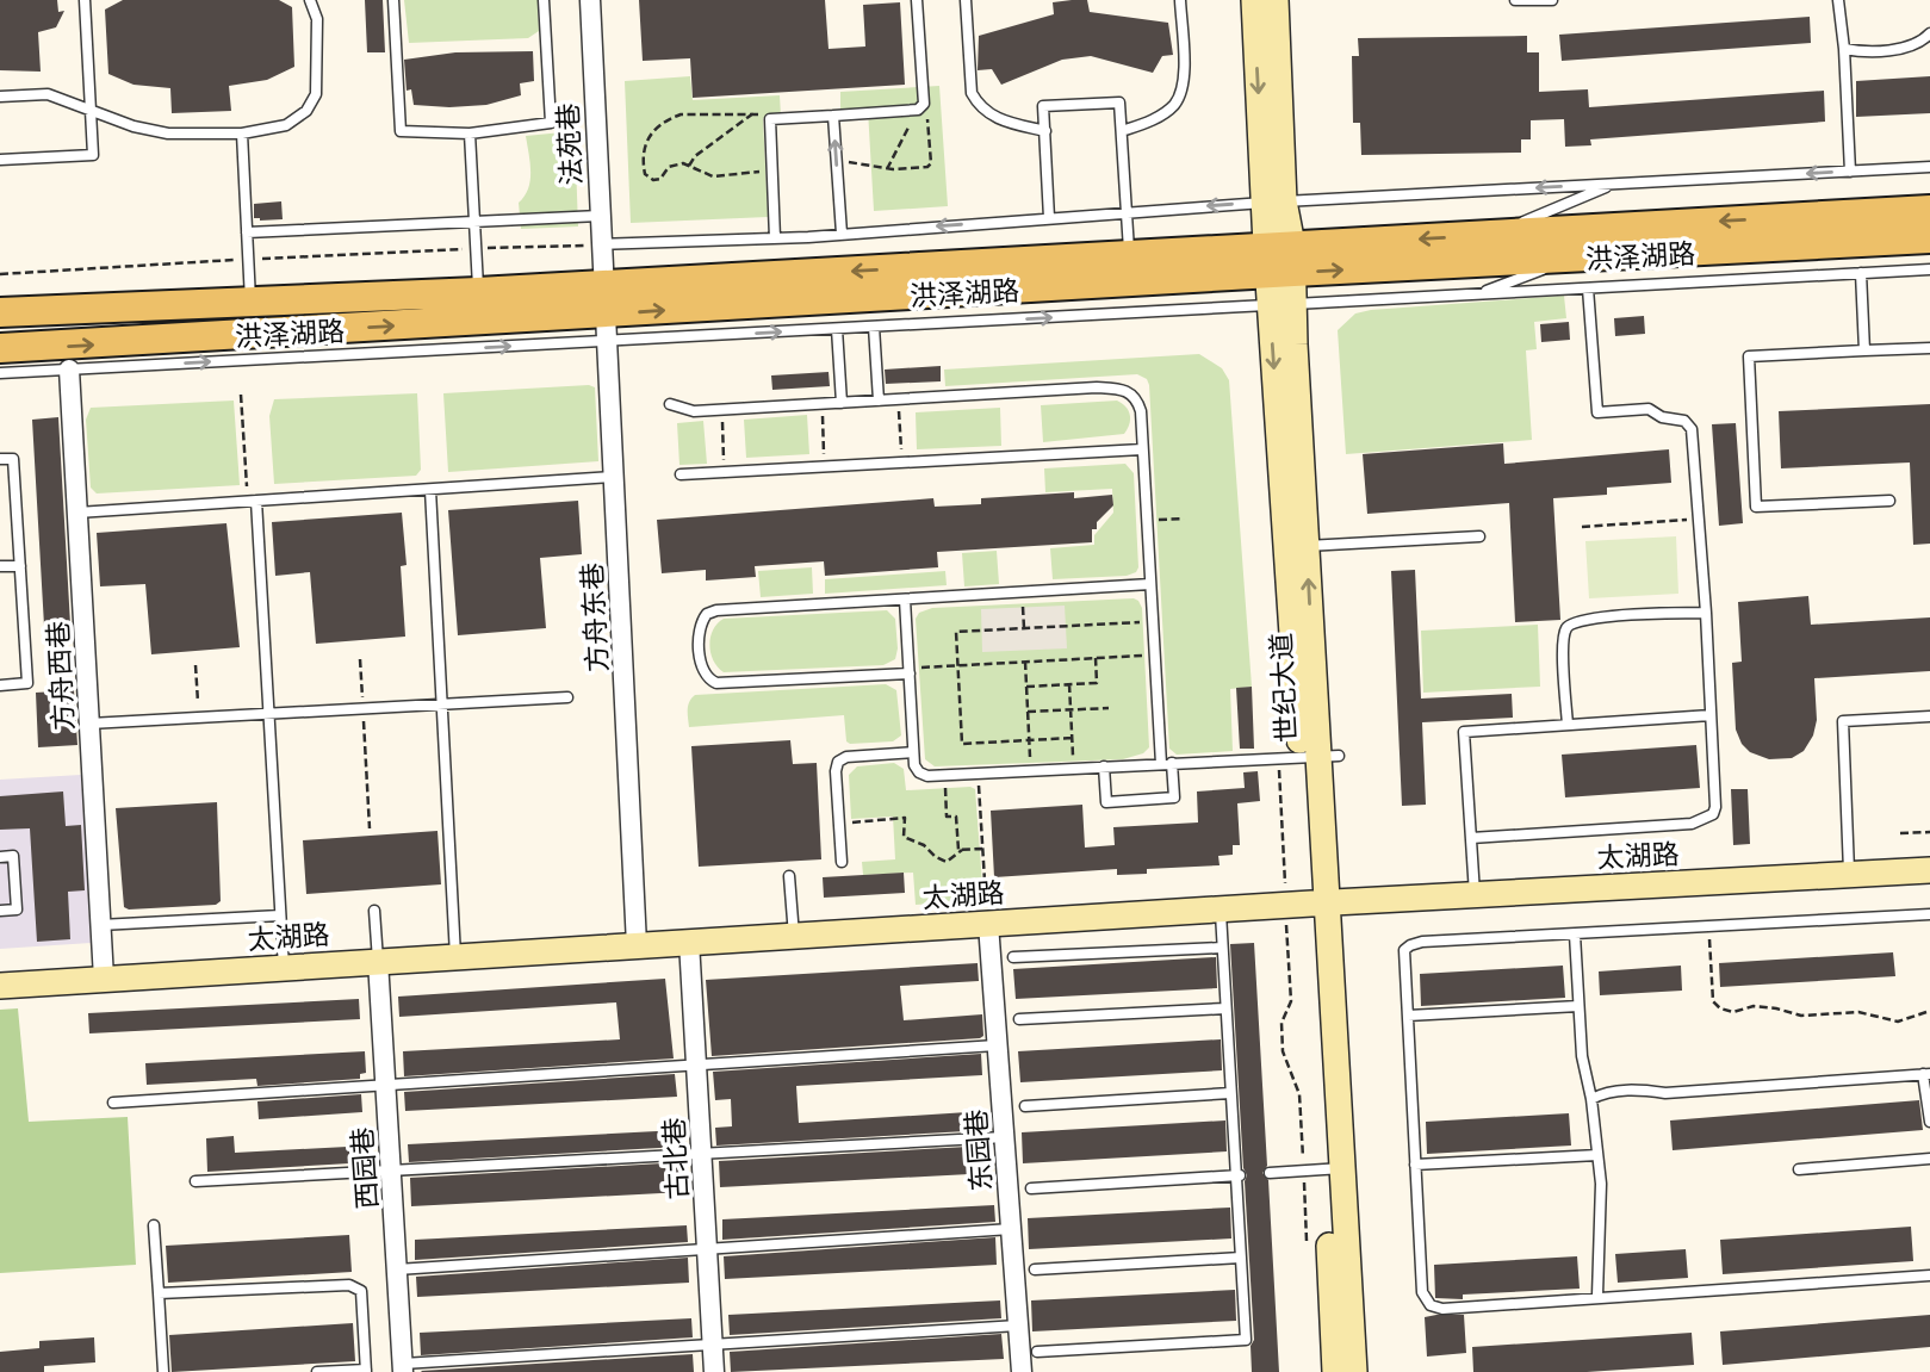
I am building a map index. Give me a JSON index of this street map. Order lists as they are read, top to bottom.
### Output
{
  "streets": {
    "main road": ["洪泽湖路"],
    "street": [
      "法苑巷",
      "方舟东巷",
      "方舟西巷",
      "世纪大道",
      "太湖路",
      "东园巷",
      "古北巷",
      "西园巷"
    ]
  },
  "crossings": [
    ["法苑巷", "洪泽湖路"],
    ["法苑巷", "方舟东巷"],
    ["洪泽湖路", "方舟东巷"],
    ["洪泽湖路", "世纪大道"],
    ["方舟东巷", "太湖路"],
    ["方舟西巷", "太湖路"],
    ["世纪大道", "太湖路"],
    ["太湖路", "东园巷"],
    ["太湖路", "古北巷"],
    ["太湖路", "西园巷"]
  ]
}
